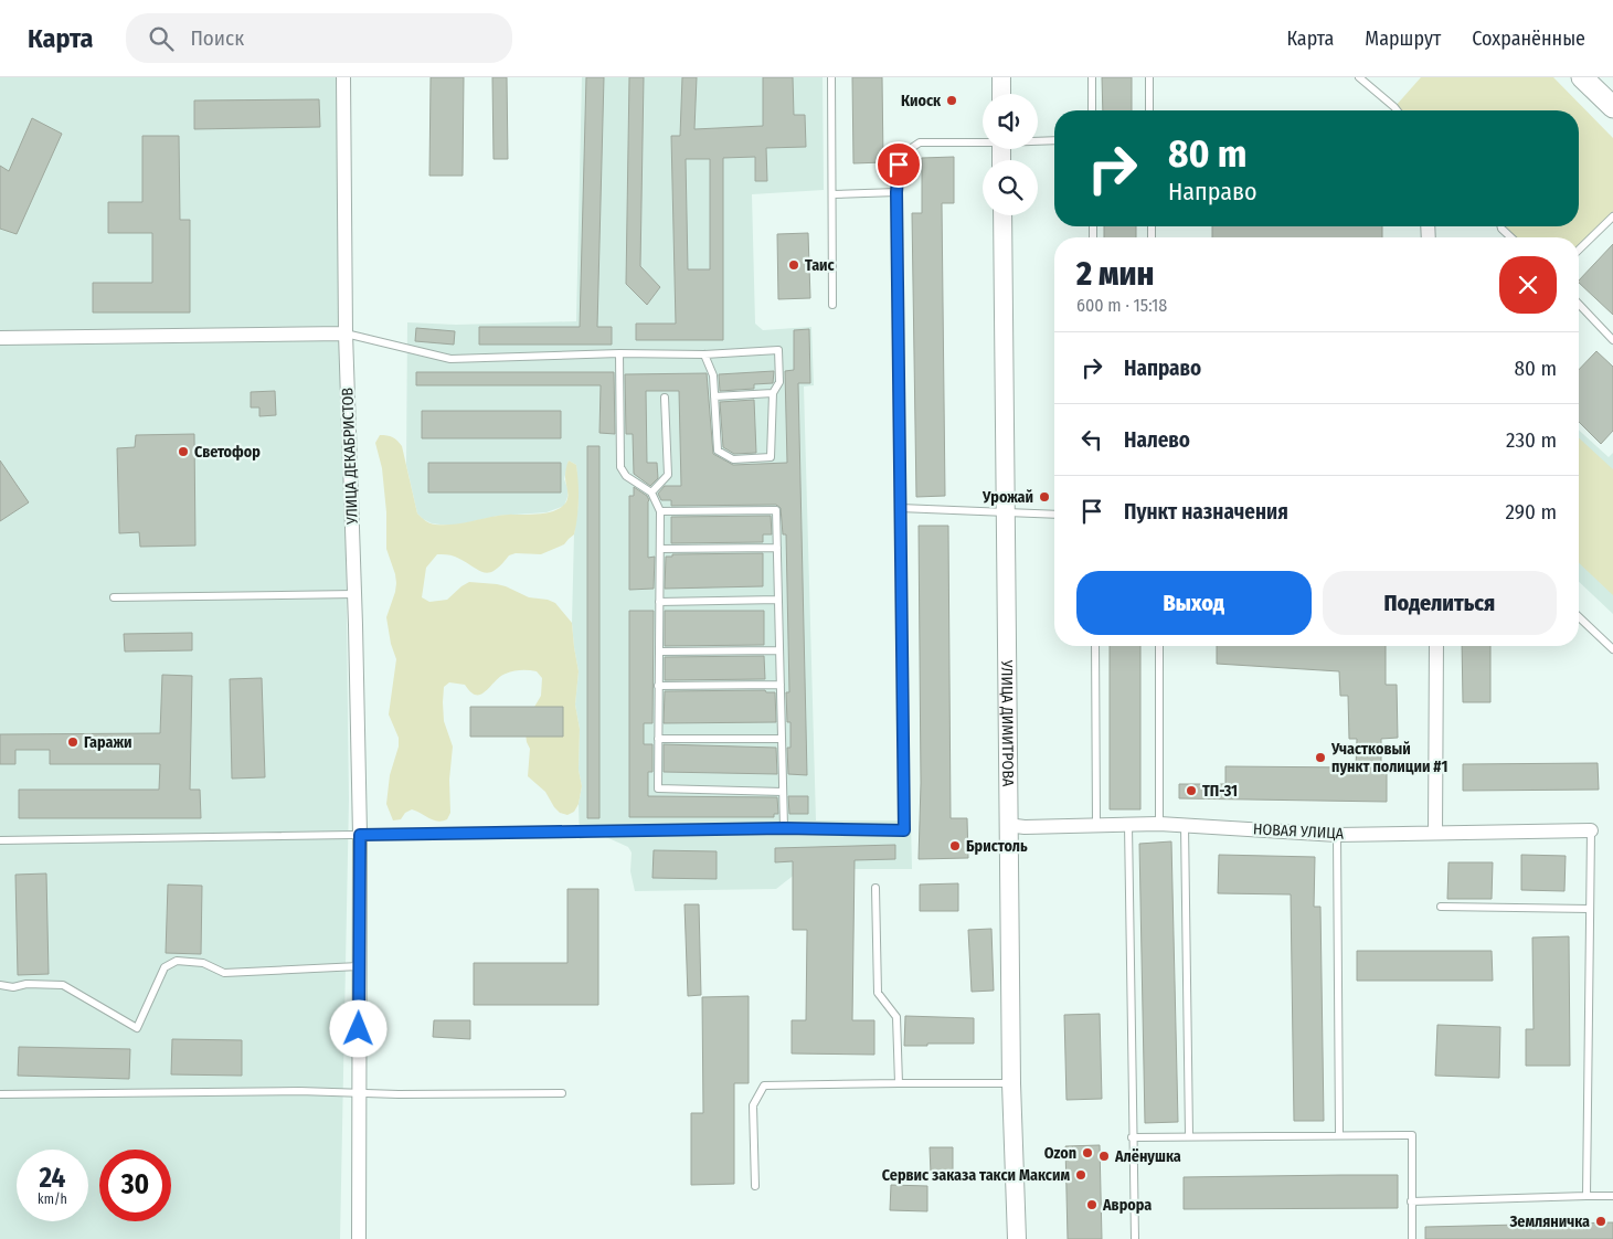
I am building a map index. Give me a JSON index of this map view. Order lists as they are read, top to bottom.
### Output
{
  "streets": {
    "street": ["УЛИЦА ДЕКАБРИСТОВ", "УЛИЦА ДИМИТРОВА", "НОВАЯ УЛИЦА"]
  },
  "crossings": [
    ["УЛИЦА ДИМИТРОВА", "НОВАЯ УЛИЦА"]
  ],
  "places": [
    "Киоск",
    "Таис",
    "Светофор",
    "Урожай",
    "Гаражи",
    "Участковый пункт полиции #1",
    "ТП-31",
    "Бристоль",
    "Ozon",
    "Алёнушка",
    "Сервис заказа такси Максим",
    "Аврора",
    "Земляничка"
  ],
  "page": {
    "header": "Карта",
    "search": "Поиск",
    "nav": ["Карта", "Маршрут", "Сохранённые"],
    "turn": ["80 m", "Направо"],
    "heading": ["2 мин", "600 m · 15:18"],
    "list": [
      {
        "name": "Направо",
        "value": "80 m"
      },
      {
        "name": "Налево",
        "value": "230 m"
      },
      {
        "name": "Пункт назначения",
        "value": "290 m"
      }
    ],
    "buttons": ["Выход", "Поделиться"],
    "speed": "24 km/h",
    "limit": "30"
  }
}
